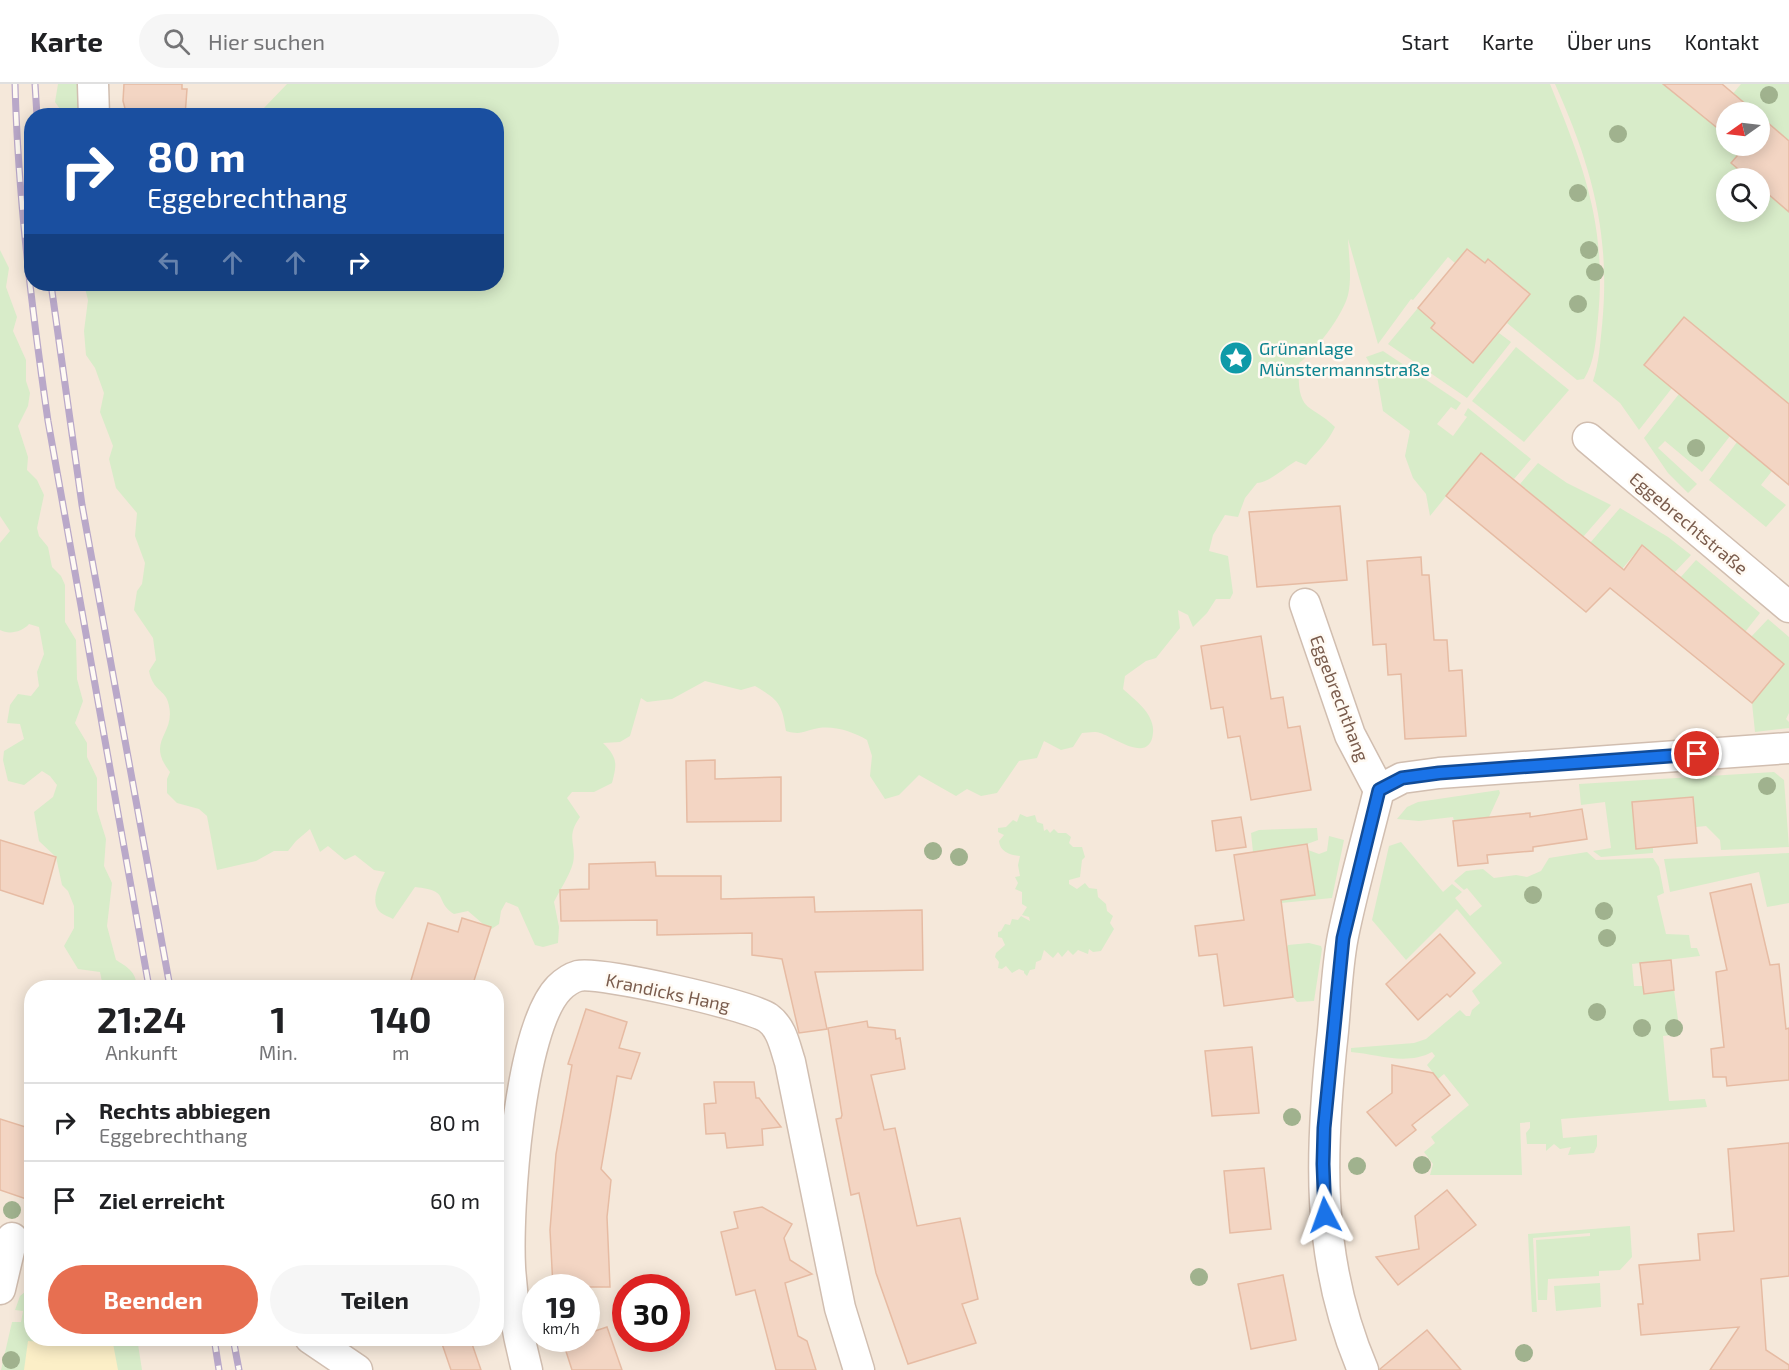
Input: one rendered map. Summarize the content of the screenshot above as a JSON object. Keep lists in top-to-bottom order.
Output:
{
  "streets": {
    "street": ["Eggebrechtstraße", "Eggebrechthang", "Krandicks Hang"]
  },
  "places": {
    "place": ["Grünanlage Münstermannstraße"]
  },
  "north": "left",
  "page": {
    "header": "Karte",
    "search": "Hier suchen",
    "nav": [
      "Start",
      "Karte",
      "Über uns",
      "Kontakt"
    ],
    "turn": ["80 m", "Eggebrechthang"],
    "eta": [
      "21:24",
      "Ankunft",
      "1",
      "Min.",
      "140",
      "m"
    ],
    "list": [
      {
        "name": "Rechts abbiegen",
        "note": "Eggebrechthang",
        "value": "80 m"
      },
      {
        "name": "Ziel erreicht",
        "value": "60 m"
      }
    ],
    "buttons": ["Beenden", "Teilen"],
    "speed": "19 km/h",
    "limit": "30"
  }
}
